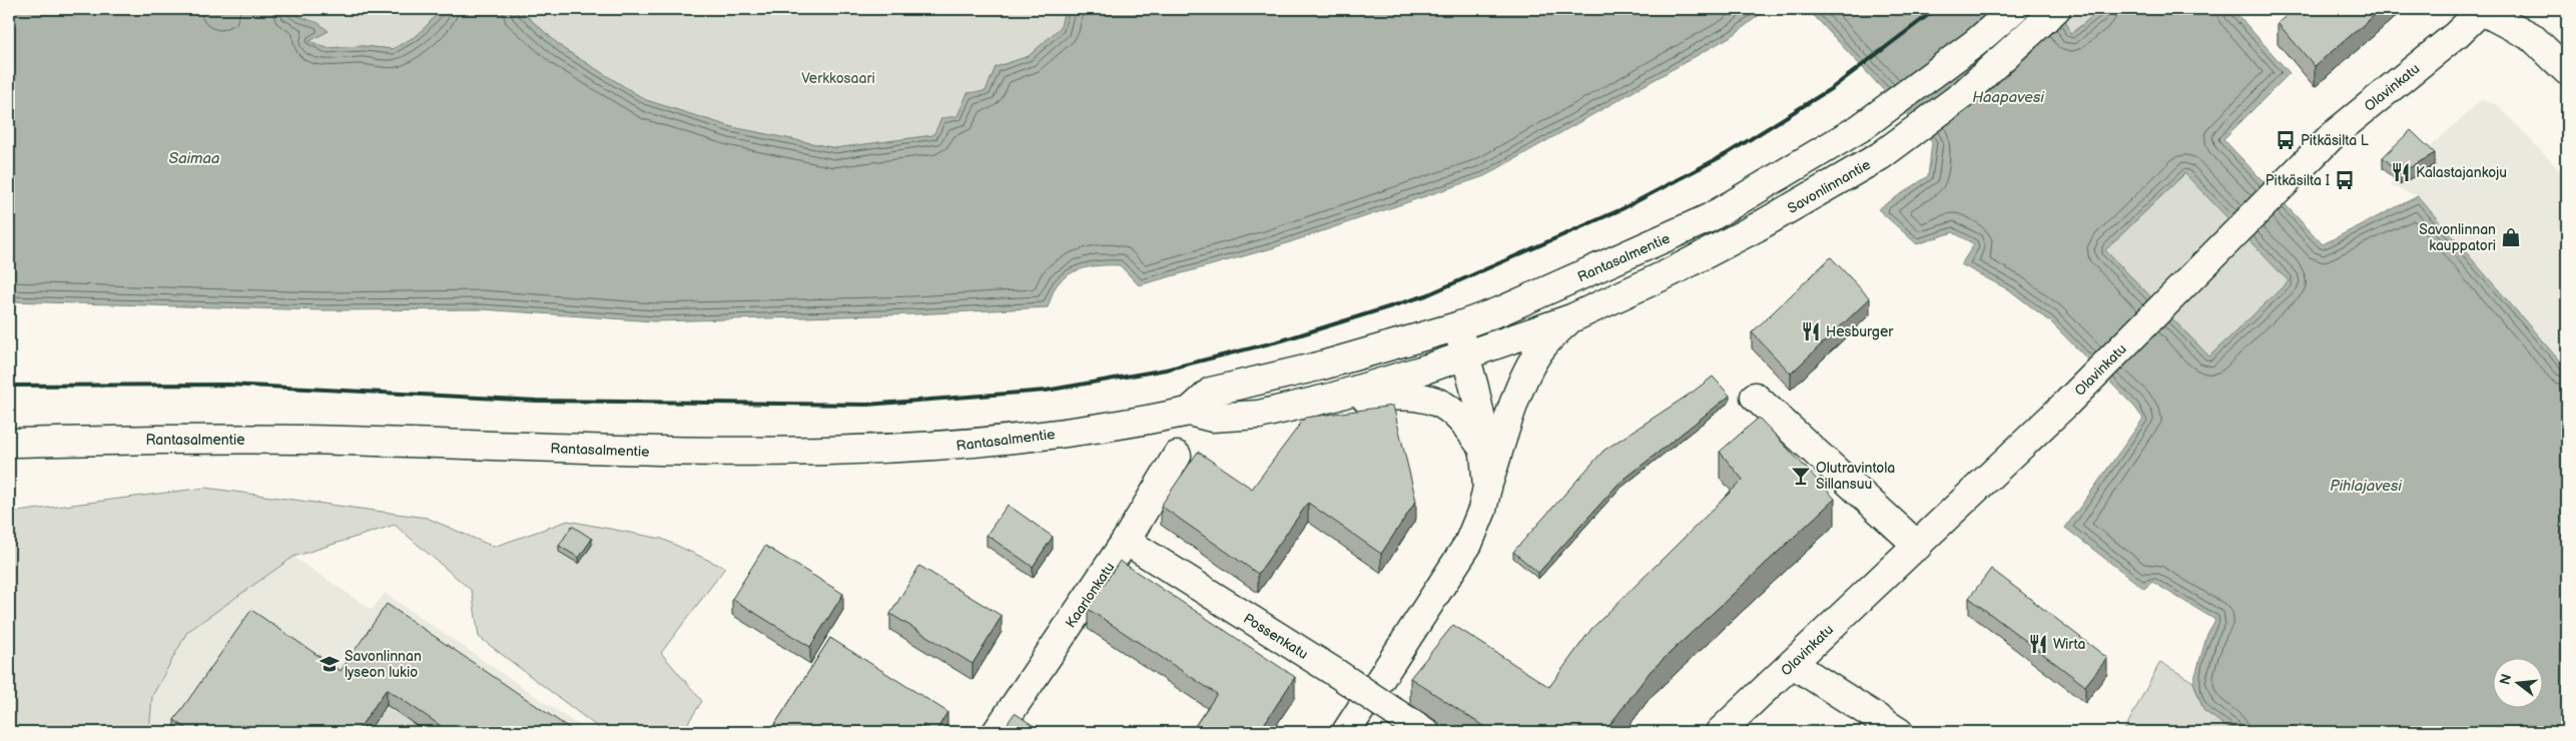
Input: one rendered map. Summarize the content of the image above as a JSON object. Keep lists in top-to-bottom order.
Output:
{
  "streets": {
    "main road": [
      "Olavinkatu",
      "Savonlinnantie",
      "Rantasalmentie",
      "Kaarlonkatu",
      "Possenkatu"
    ]
  },
  "crossings": [
    ["Savonlinnantie", "Rantasalmentie"],
    ["Kaarlonkatu", "Possenkatu"]
  ],
  "water": ["Haapavesi", "Saimaa", "Pihlajavesi"],
  "parks": ["Verkkosaari"],
  "places": {
    "bus stop": ["Pitkäsilta L", "Pitkäsilta I"],
    "restaurant": ["Kalastajankoju", "Hesburger", "Wirta"],
    "shop": ["Savonlinnan kauppatori"],
    "bar": ["Olutravintola Sillansuu"],
    "school or university": ["Savonlinnan lyseon lukio"]
  },
  "north": "left"
}
